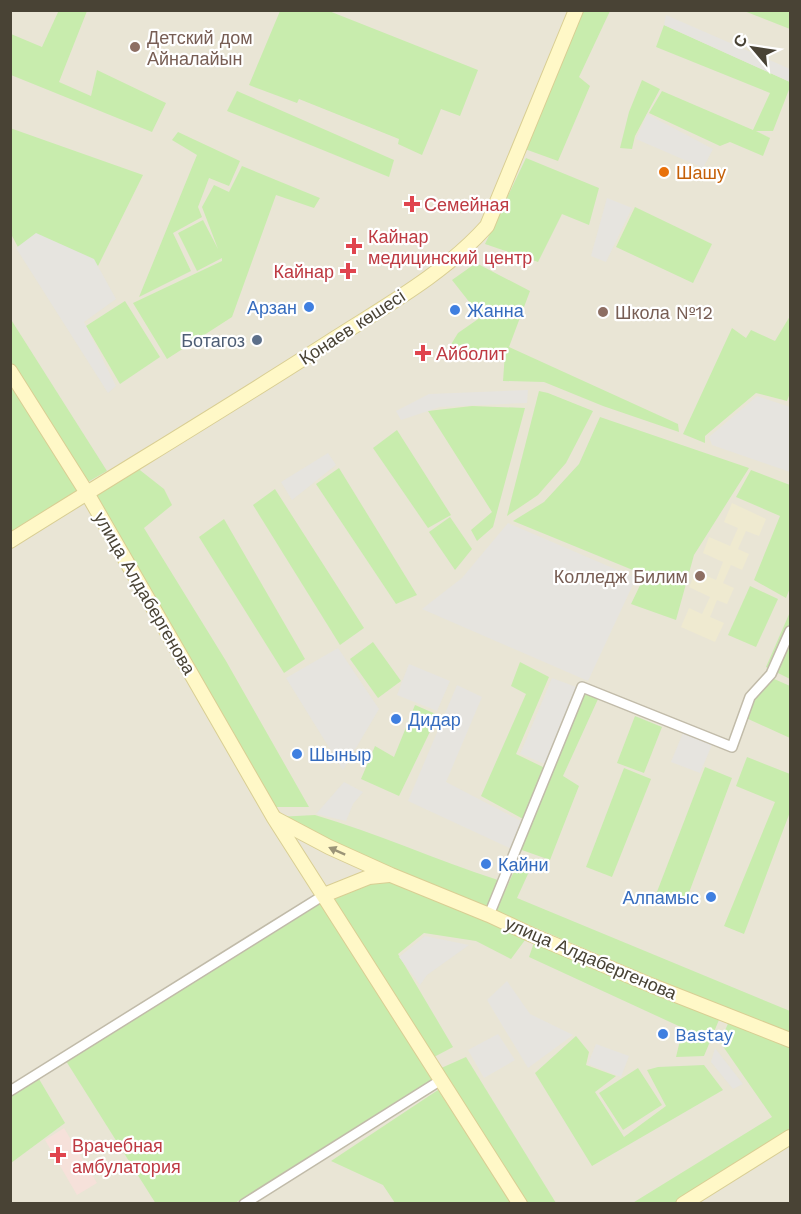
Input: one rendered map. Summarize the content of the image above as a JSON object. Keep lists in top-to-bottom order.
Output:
{
  "streets": {
    "street": ["Қонаев көшесі", "улица Алдабергенова"]
  },
  "crossings": [
    ["Қонаев көшесі", "улица Алдабергенова"]
  ],
  "places": {
    "other": [
      "Детский дом Айналайын",
      "Шашу",
      "Арзан",
      "Жанна",
      "Школа №12",
      "Ботагоз",
      "Колледж Билим",
      "Дидар",
      "Шыныр",
      "Кайни",
      "Алпамыс",
      "Bastay"
    ],
    "health": [
      "Семейная",
      "Кайнар медицинский центр",
      "Кайнар",
      "Айболит",
      "Врачебная амбулатория"
    ]
  },
  "north": "top left"
}
